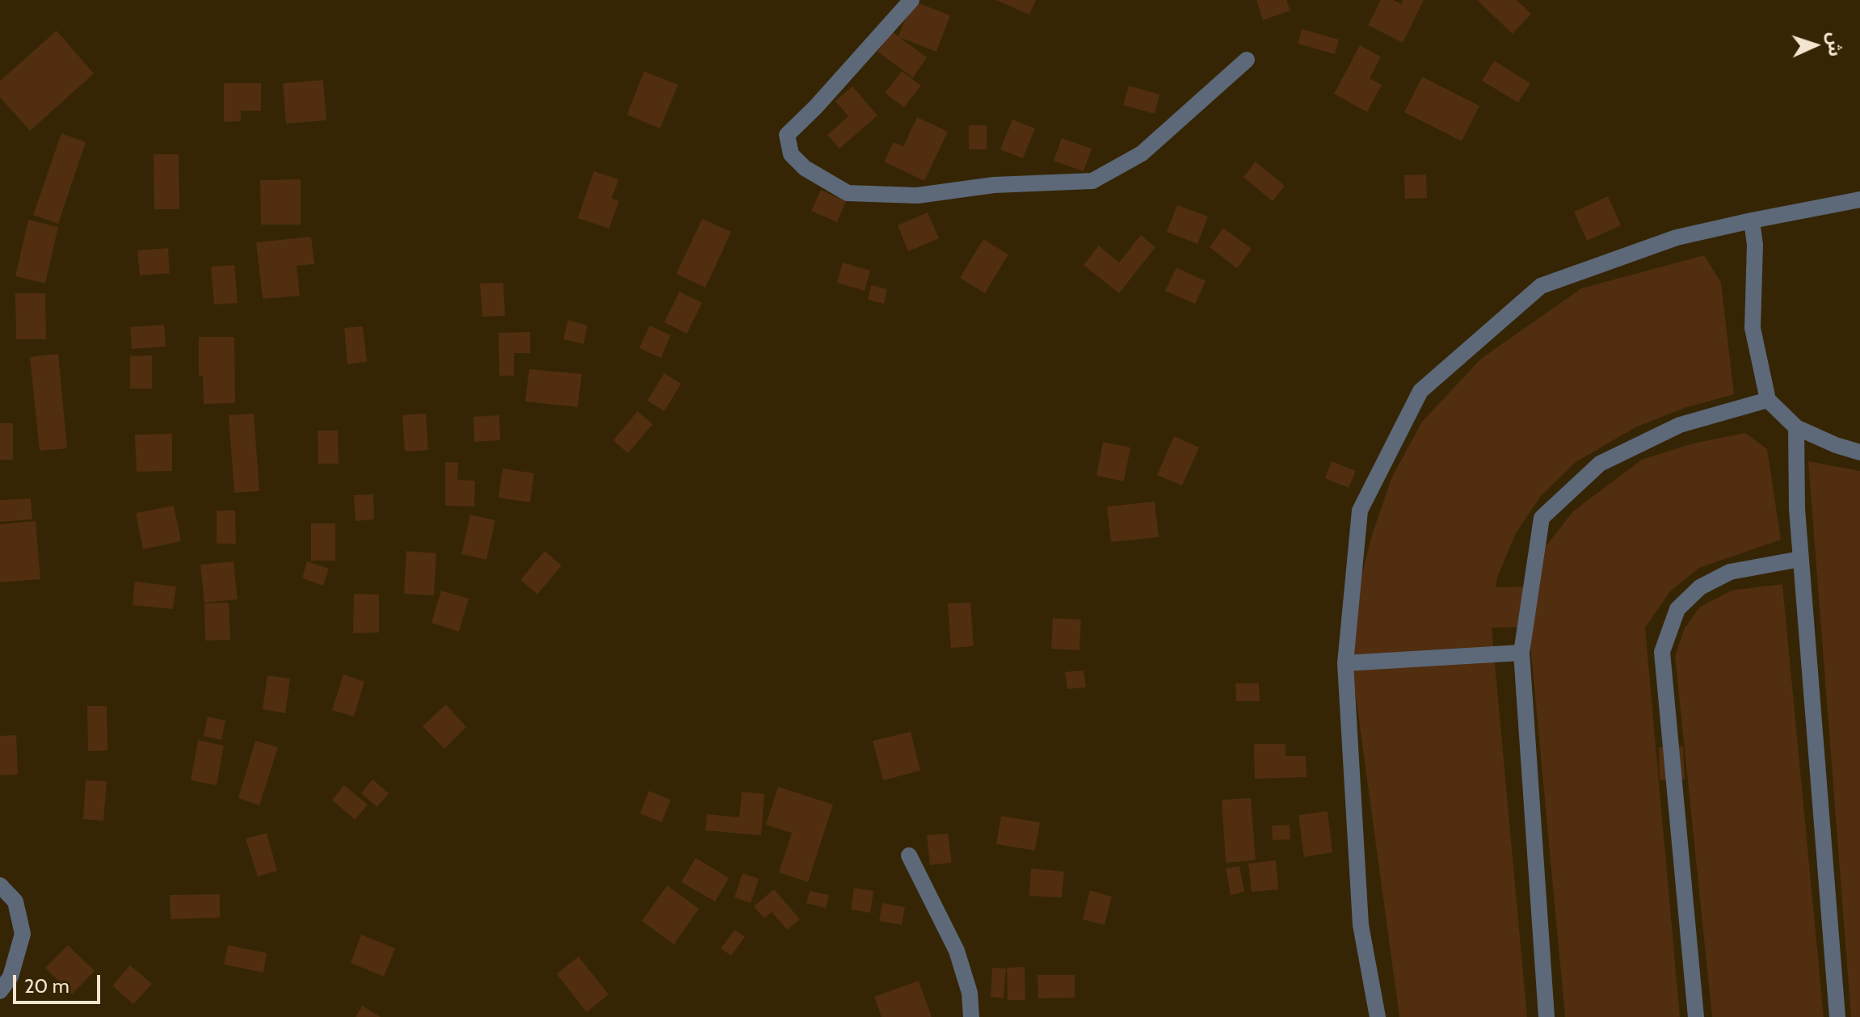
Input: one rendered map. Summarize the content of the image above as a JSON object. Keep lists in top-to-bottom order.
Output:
{
  "scale_bar": "20 m",
  "north": "right"
}
